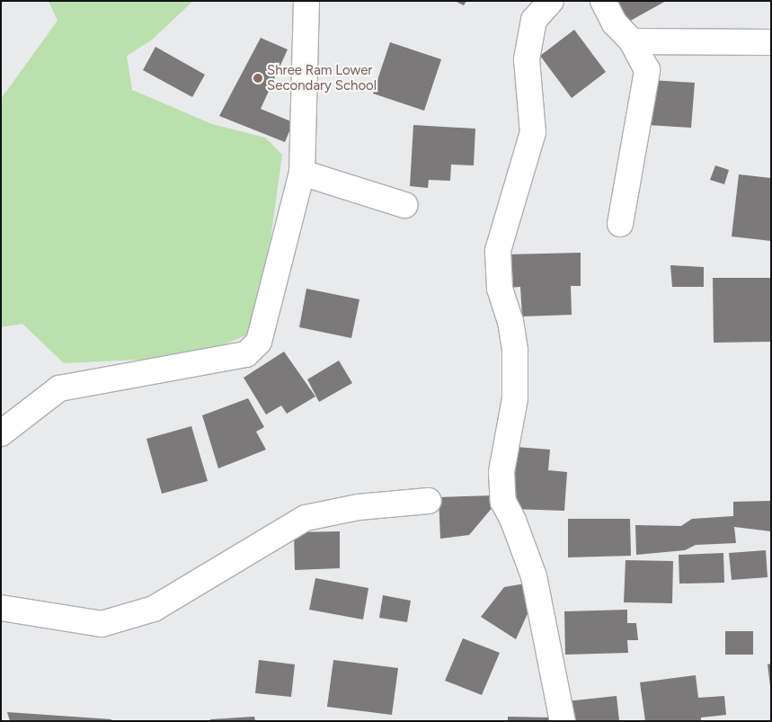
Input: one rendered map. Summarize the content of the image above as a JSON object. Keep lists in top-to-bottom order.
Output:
{
  "places": ["Shree Ram Lower Secondary School"]
}
